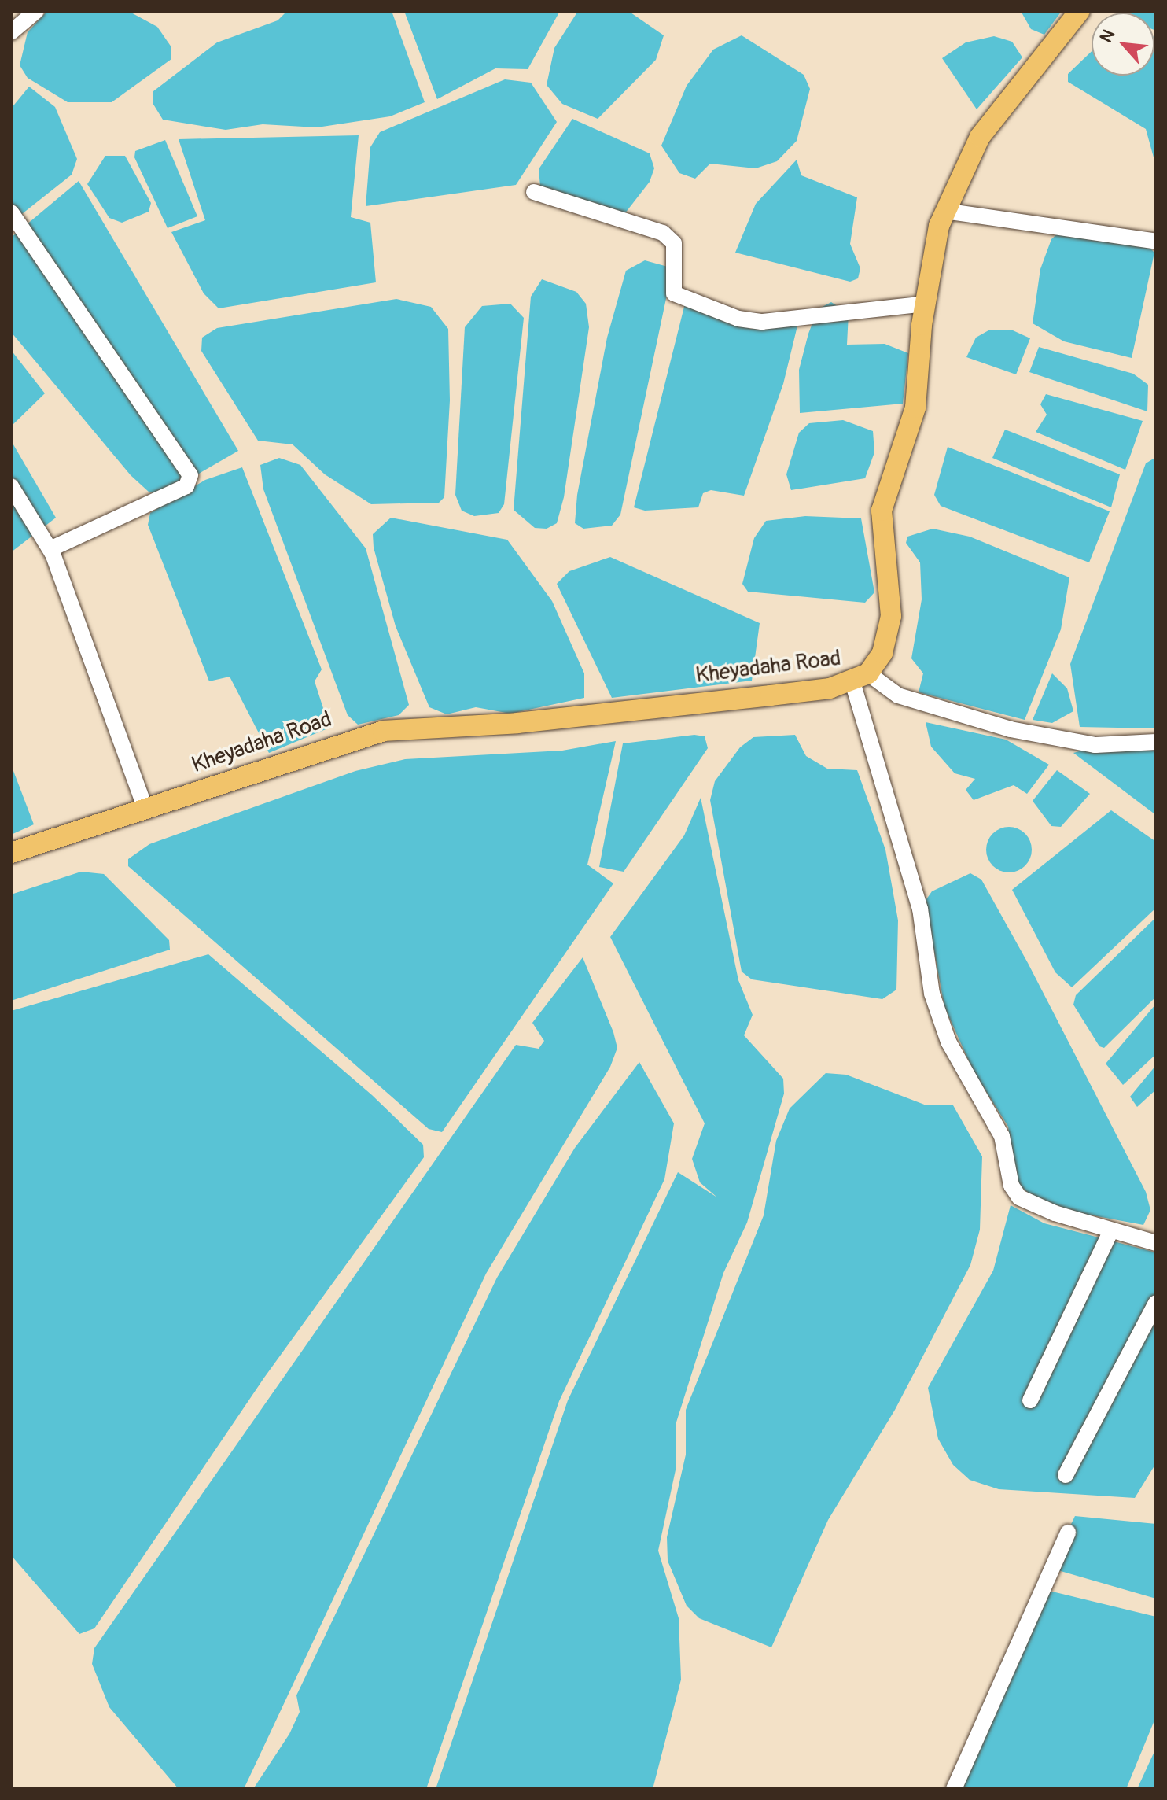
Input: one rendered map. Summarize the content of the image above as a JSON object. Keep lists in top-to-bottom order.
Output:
{
  "streets": {
    "main road": ["Kheyadaha Road"]
  },
  "north": "top left"
}
